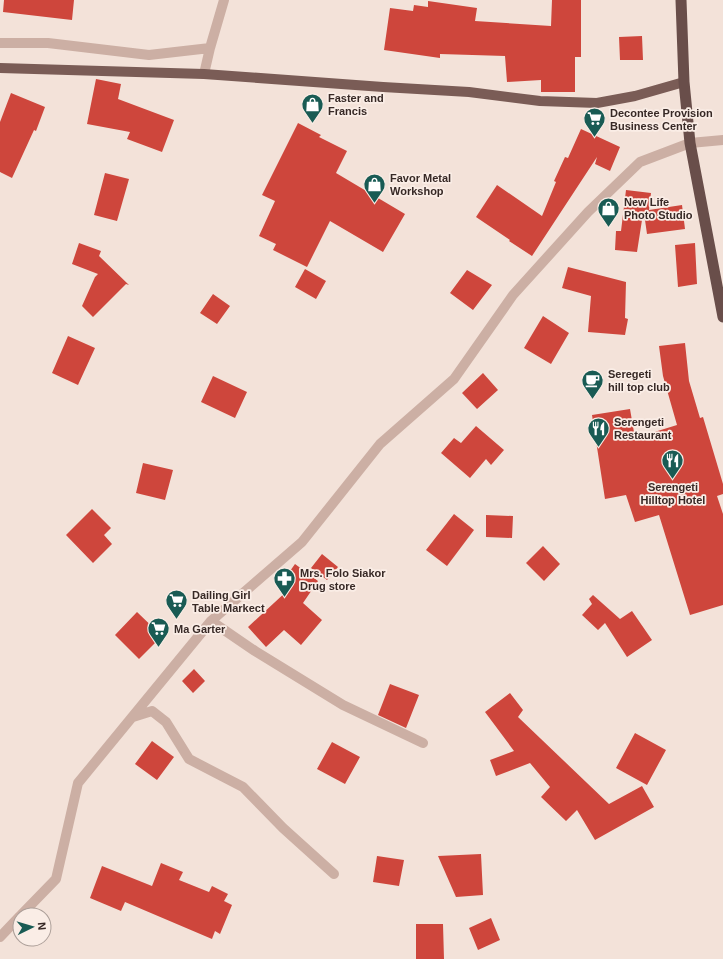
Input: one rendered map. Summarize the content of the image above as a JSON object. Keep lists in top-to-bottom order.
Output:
{
  "places": {
    "shop": ["Faster and Francis", "Favor Metal Workshop", "New Life Photo Studio"],
    "supermarket": ["Decontee Provision Business Center", "Dailing Girl Table Markect", "Ma Garter"],
    "cafe": ["Seregeti hill top club"],
    "restaurant": ["Serengeti Restaurant", "Serengeti Hilltop Hotel"],
    "pharmacy": ["Mrs. Folo Siakor Drug store"]
  },
  "north": "right"
}
